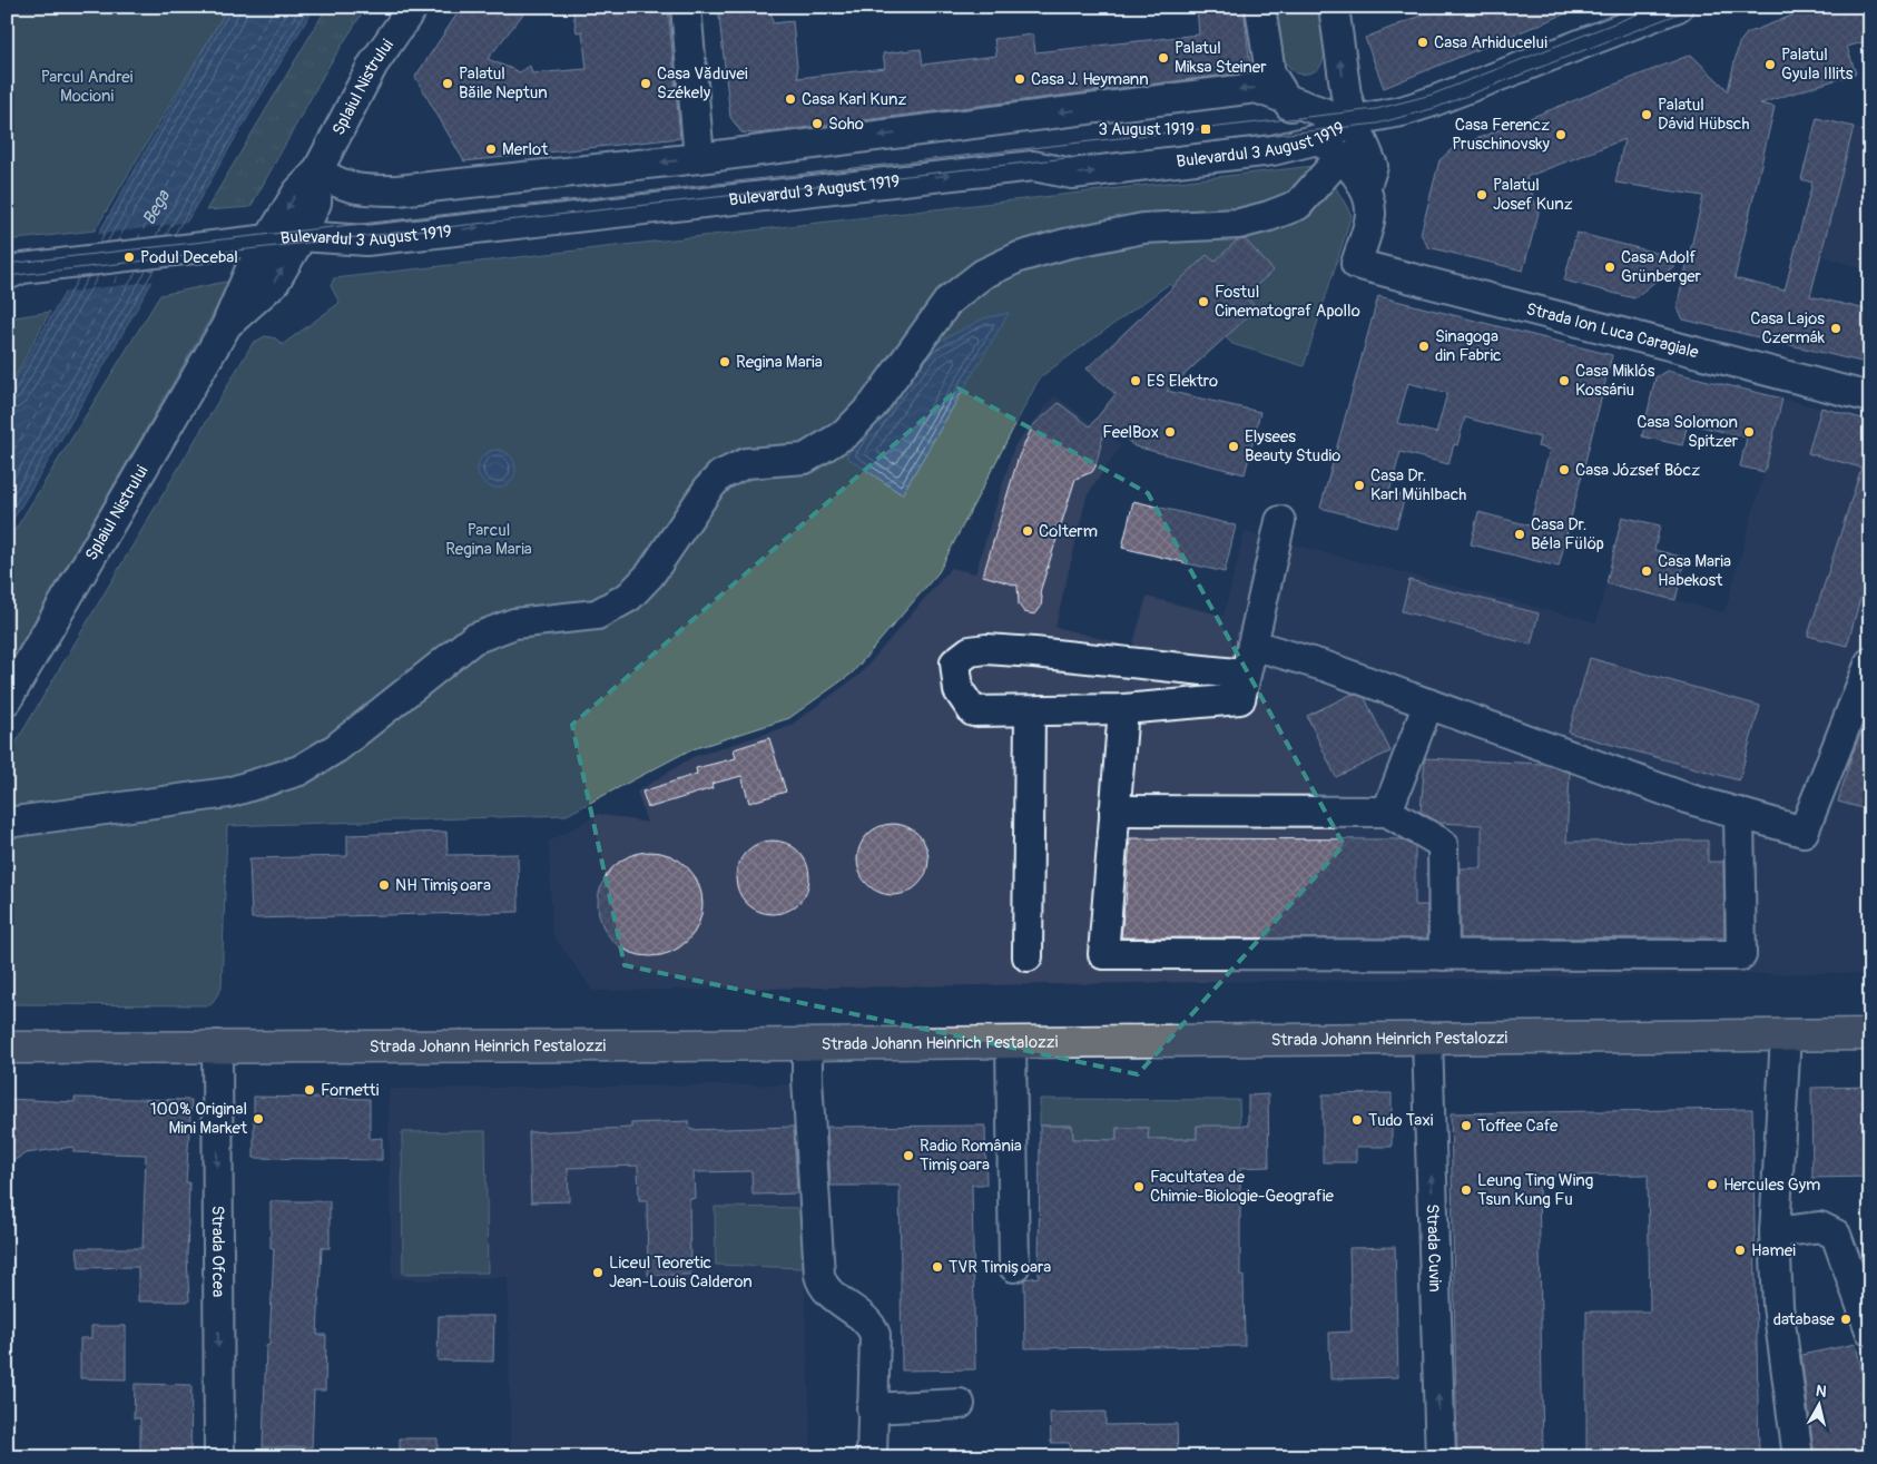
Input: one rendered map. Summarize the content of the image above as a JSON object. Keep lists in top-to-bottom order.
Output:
{
  "streets": {
    "main road": ["Strada Johann Heinrich Pestalozzi"],
    "street": [
      "Splaiul Nistrului",
      "Bulevardul 3 August 1919",
      "Strada Ion Luca Caragiale",
      "Strada Cuvin",
      "Strada Ofcea"
    ]
  },
  "crossings": [
    ["Splaiul Nistrului", "Bulevardul 3 August 1919"],
    ["Strada Johann Heinrich Pestalozzi", "Strada Cuvin"],
    ["Strada Johann Heinrich Pestalozzi", "Strada Ofcea"]
  ],
  "one_way": ["Strada Cuvin", "Strada Ofcea"],
  "water": ["Bega"],
  "parks": ["Parcul Andrei Mocioni", "Parcul Regina Maria"],
  "places": {
    "other": [
      "Casa Arhiducelui",
      "Palatul Miksa Steiner",
      "Palatul Gyula Illits",
      "Casa J. Heymann",
      "Palatul Băile Neptun",
      "Casa Văduvei Székely",
      "Casa Karl Kunz",
      "Palatul Dávid Hübsch",
      "Soho",
      "Casa Ferencz Pruschinovsky",
      "Merlot",
      "Palatul Josef Kunz",
      "Podul Decebal",
      "Casa Adolf Grünberger",
      "Fostul Cinematograf Apollo",
      "Casa Lajos Czermák",
      "Sinagoga din Fabric",
      "Regina Maria",
      "ES Elektro",
      "Casa Miklós Kossáriu",
      "FeelBox",
      "Casa Solomon Spitzer",
      "Elysees Beauty Studio",
      "Casa József Bócz",
      "Casa Dr. Karl Mühlbach",
      "Colterm",
      "Casa Dr. Béla Fülöp",
      "Casa Maria Habekost",
      "NH Timișoara",
      "Fornetti",
      "100% Original Mini Market",
      "Tudo Taxi",
      "Toffee Cafe",
      "Radio România Timișoara",
      "Hercules Gym",
      "Facultatea de Chimie-Biologie-Geografie",
      "Leung Ting Wing Tsun Kung Fu",
      "Hamei",
      "TVR Timișoara",
      "Liceul Teoretic Jean-Louis Calderon",
      "database"
    ],
    "transit": ["3 August 1919"]
  },
  "north": "top"
}
